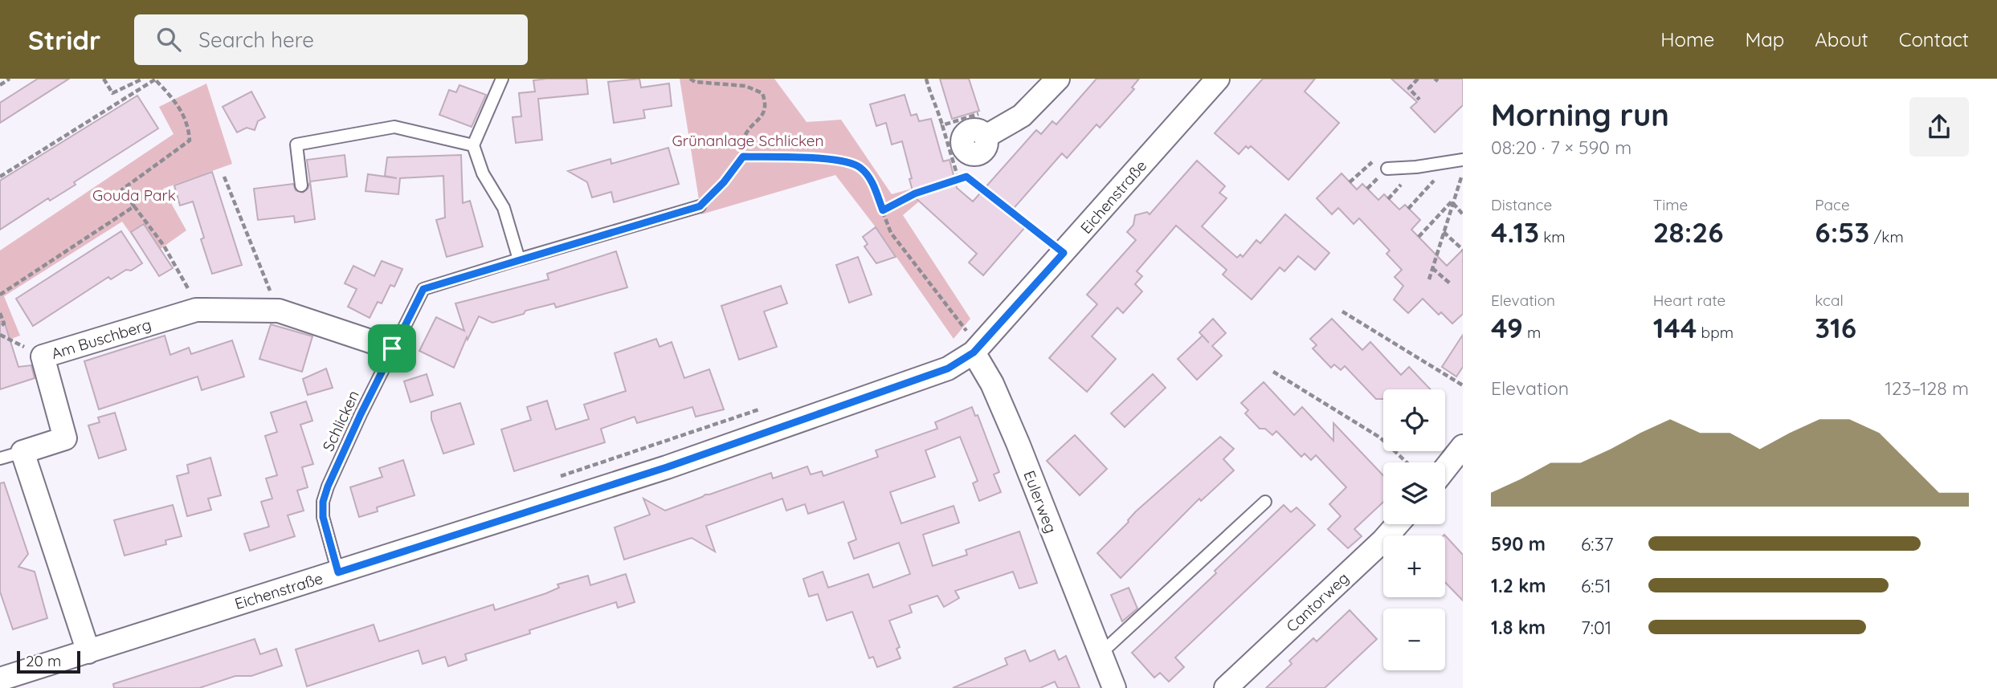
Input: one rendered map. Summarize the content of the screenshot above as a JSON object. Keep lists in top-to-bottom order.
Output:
{
  "streets": {
    "street": [
      "Eichenstraße",
      "Am Buschberg",
      "Eulerweg",
      "Cantorweg"
    ],
    "lane": ["Schlicken"]
  },
  "crossings": [
    ["Eichenstraße", "Schlicken"],
    ["Eichenstraße", "Eulerweg"],
    ["Am Buschberg", "Schlicken"]
  ],
  "parks": ["Grünanlage Schlicken", "Gouda Park"],
  "scale_bar": "20 m",
  "page": {
    "header": "Stridr",
    "search": "Search here",
    "nav": [
      "Home",
      "Map",
      "About",
      "Contact"
    ],
    "heading": ["Morning run", "08:20 · 7 × 590 m"],
    "stats": [
      ["Distance", "4.13 km"],
      ["Time", "28:26"],
      ["Pace", "6:53 /km"],
      ["Elevation", "49 m"],
      ["Heart rate", "144 bpm"],
      ["kcal", "316"]
    ],
    "chart": ["Elevation", "123–128 m"],
    "map_buttons": ["+", "−"],
    "list": [
      {
        "name": "590 m",
        "note": "6:37"
      },
      {
        "name": "1.2 km",
        "note": "6:51"
      },
      {
        "name": "1.8 km",
        "note": "7:01"
      }
    ],
    "scale": "20 m"
  }
}
